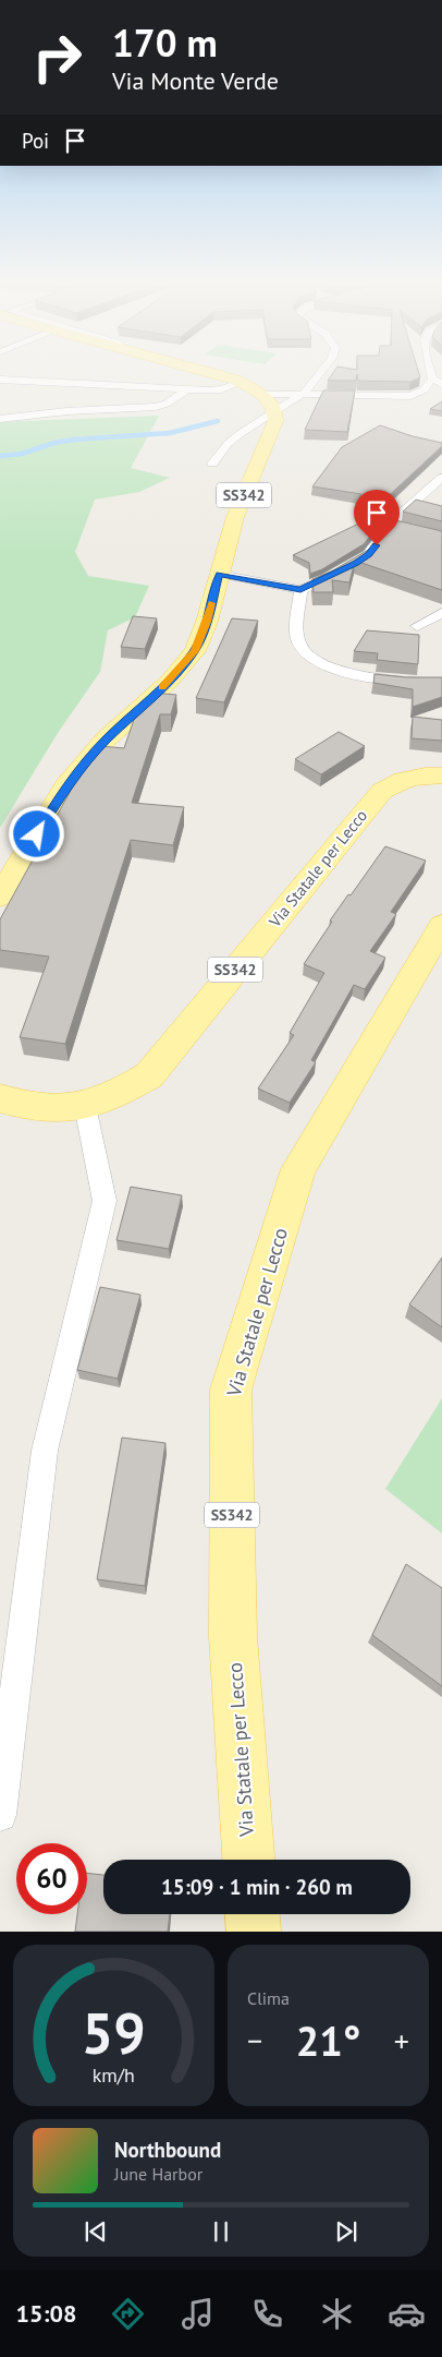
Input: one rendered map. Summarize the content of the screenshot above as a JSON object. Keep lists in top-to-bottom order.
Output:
{
  "streets": {
    "main road": ["SS342", "Via Statale per Lecco"]
  },
  "page": {
    "turn": ["170 m", "Via Monte Verde"],
    "then": "Poi",
    "limit": "60",
    "trip": "15:09 · 1 min · 260 m",
    "tile": "Clima",
    "heat": ["−", "21°", "+"],
    "song": ["Northbound", "June Harbor"],
    "tabs": "15:08",
    "gauge": ["59", "km/h"]
  }
}
